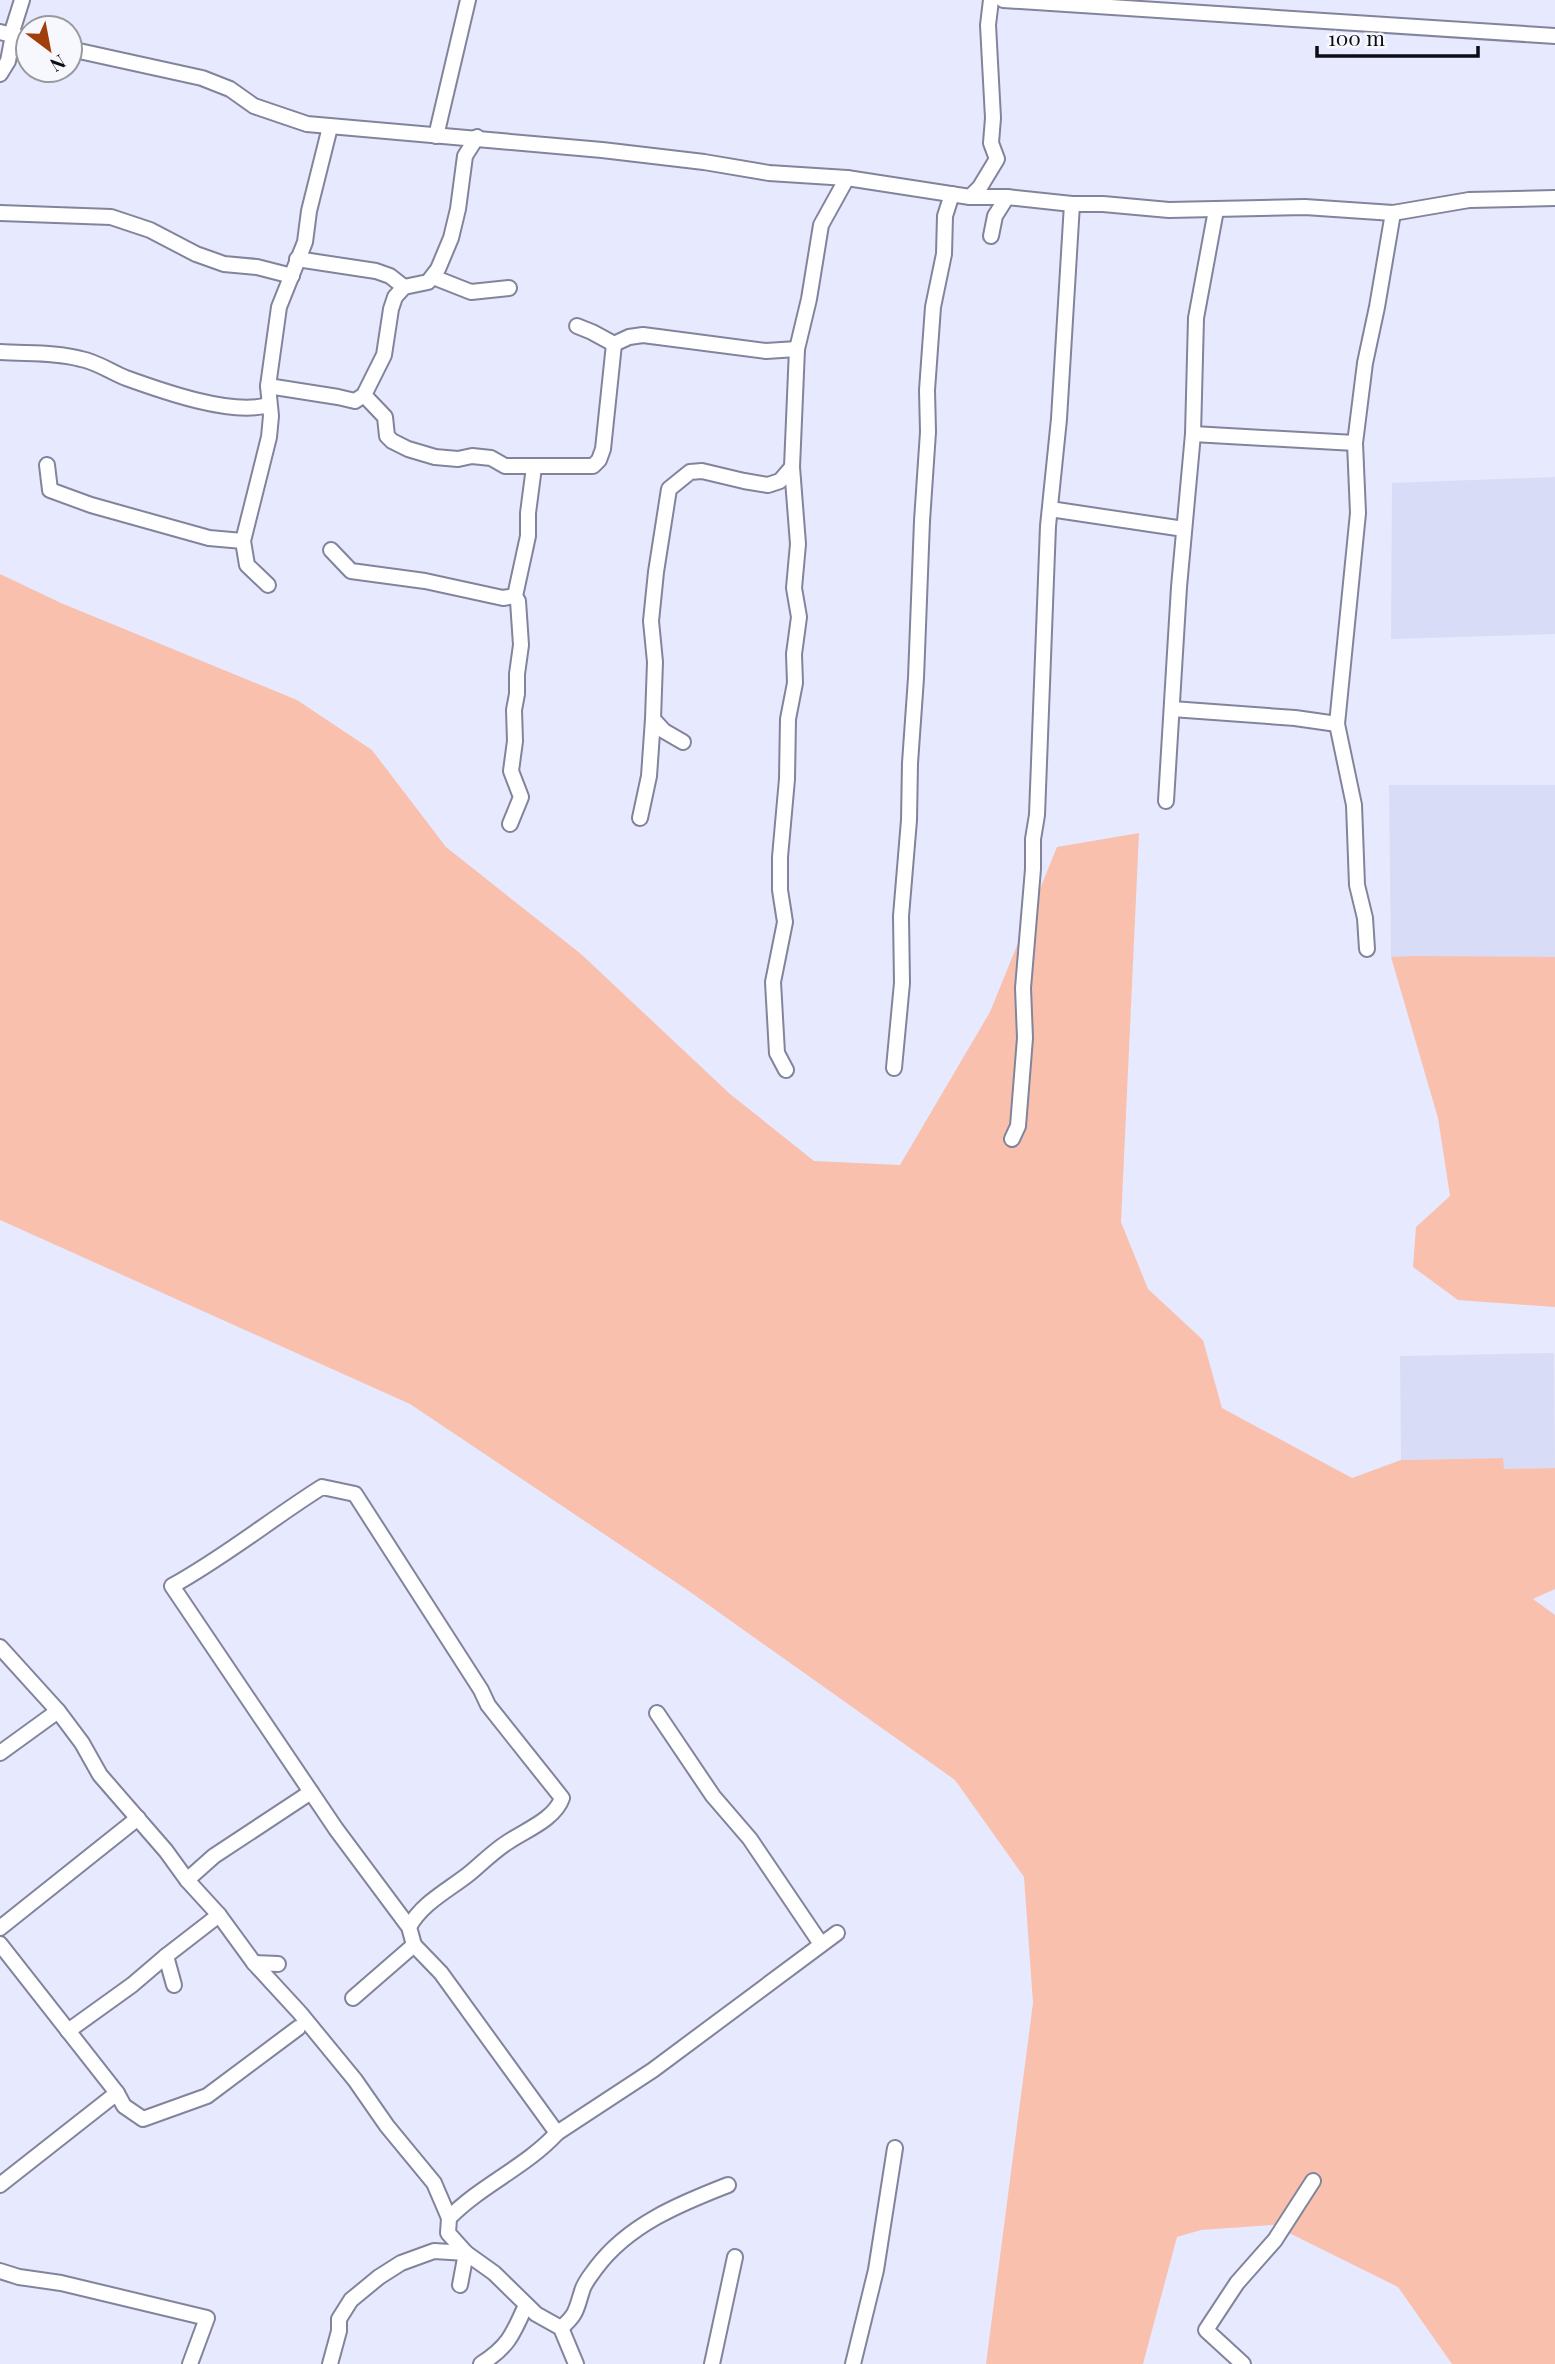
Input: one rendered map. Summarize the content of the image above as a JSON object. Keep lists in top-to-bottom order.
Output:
{
  "scale_bar": "100 m",
  "north": "bottom right"
}
